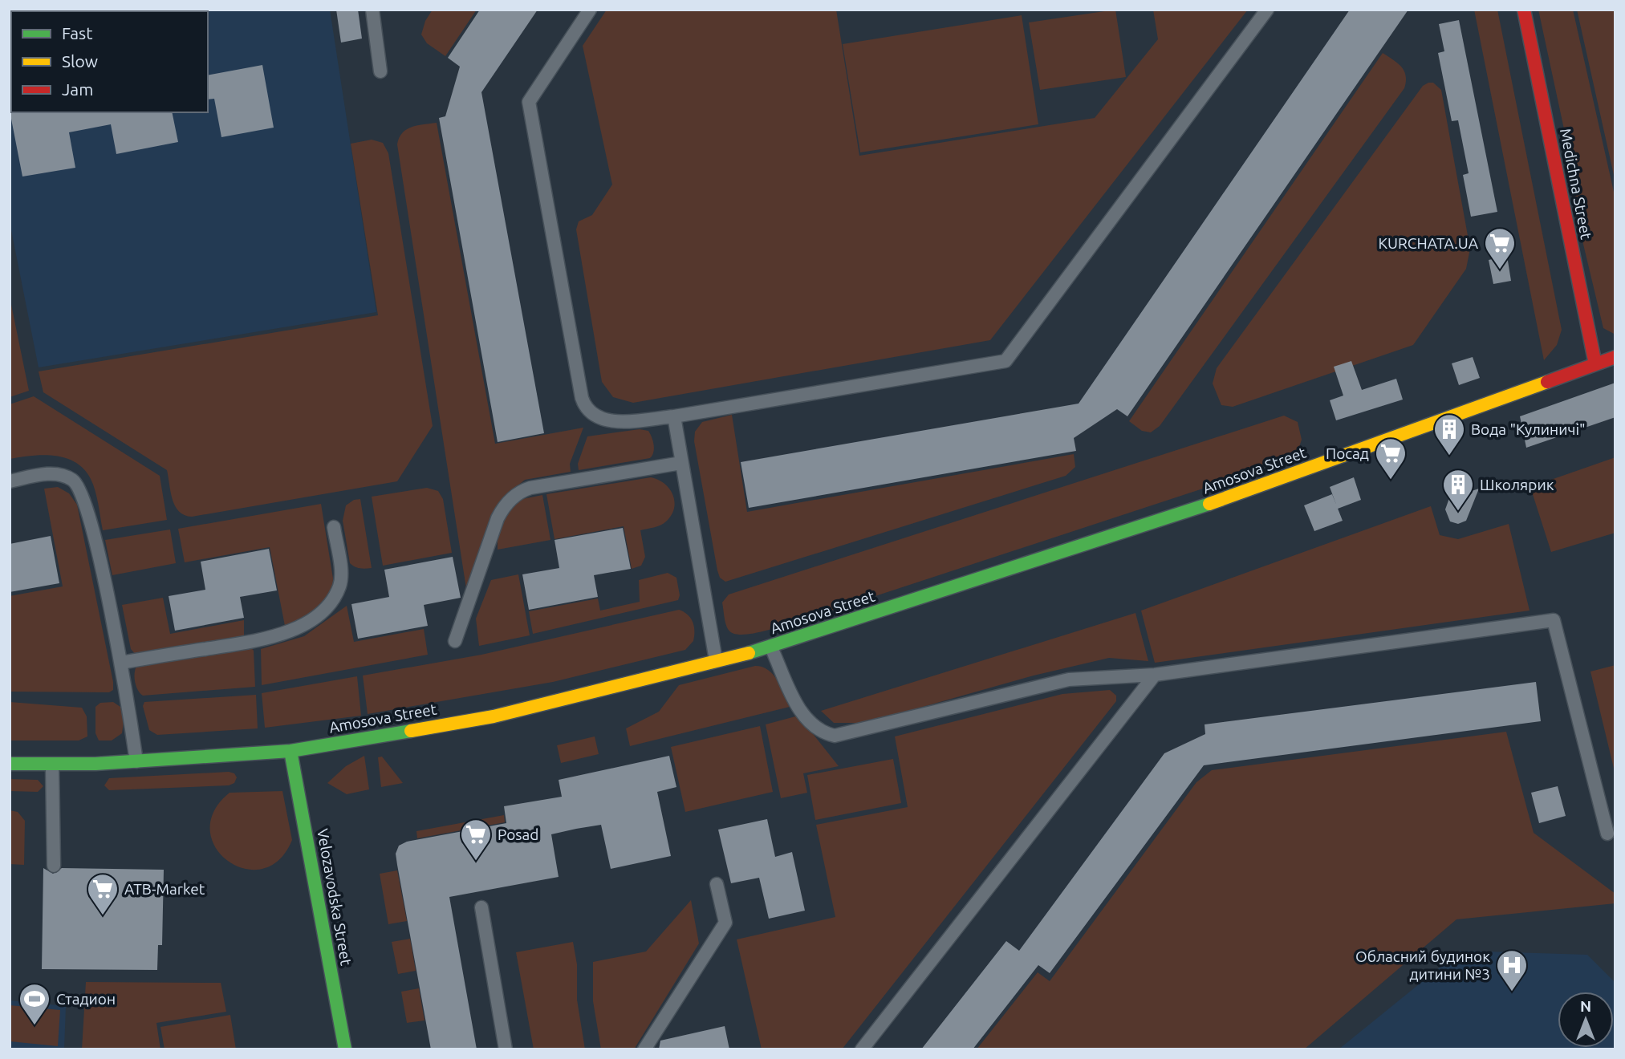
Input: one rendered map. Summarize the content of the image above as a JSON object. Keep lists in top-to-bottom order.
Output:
{
  "streets": {
    "street": ["Medichna Street", "Amosova Street", "Velozavodska Street"]
  },
  "crossings": [
    ["Medichna Street", "Amosova Street"],
    ["Amosova Street", "Velozavodska Street"]
  ],
  "places": {
    "supermarket": [
      "KURCHATA.UA",
      "Посад",
      "Posad",
      "ATB-Market"
    ],
    "building": ["Вода \"Кулиничі\"", "Школярик"],
    "hospital": ["Обласний будинок дитини №3"],
    "sports": ["Стадион"]
  },
  "legend": ["Fast", "Slow", "Jam"],
  "north": "top"
}
